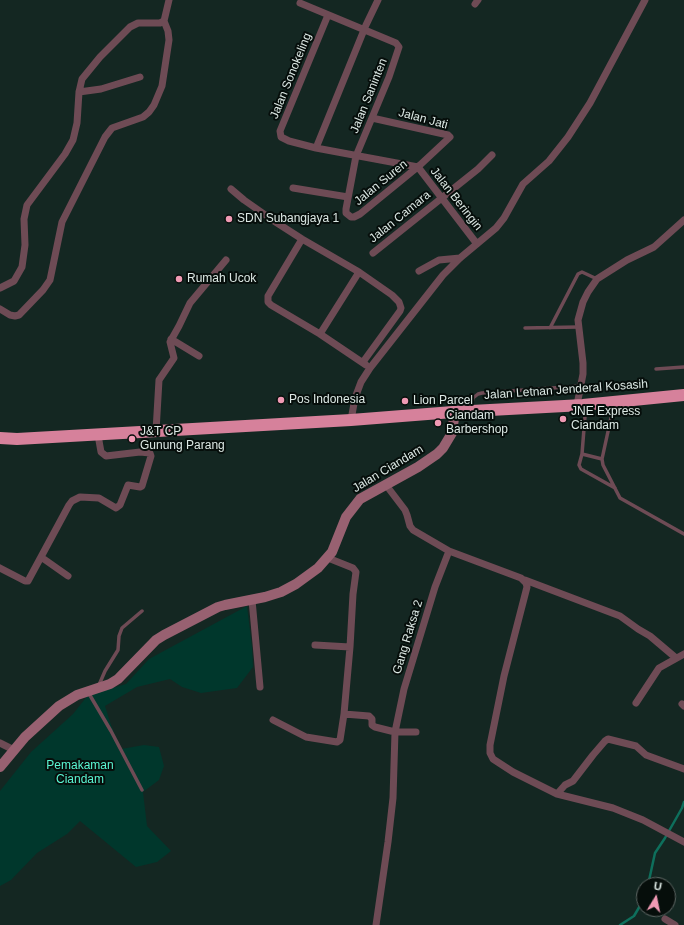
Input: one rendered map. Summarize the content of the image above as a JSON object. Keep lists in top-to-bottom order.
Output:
{
  "streets": {
    "highway": ["Jalan Letnan Jenderal Kosasih"],
    "street": [
      "Jalan Sonokeling",
      "Jalan Saninten",
      "Jalan Jati",
      "Jalan Suren",
      "Jalan Beringin",
      "Jalan Camara",
      "Jalan Ciandam",
      "Gang Raksa 2"
    ]
  },
  "crossings": [
    ["Jalan Saninten", "Jalan Jati"],
    ["Jalan Saninten", "Jalan Suren"],
    ["Jalan Jati", "Jalan Suren"],
    ["Jalan Jati", "Jalan Beringin"],
    ["Jalan Suren", "Jalan Beringin"],
    ["Jalan Beringin", "Jalan Camara"],
    ["Jalan Letnan Jenderal Kosasih", "Jalan Ciandam"]
  ],
  "parks": ["Pemakaman Ciandam"],
  "places": [
    "SDN Subangjaya 1",
    "Rumah Ucok",
    "Pos Indonesia",
    "Lion Parcel",
    "JNE Express Ciandam",
    "Ciandam Barbershop",
    "J&T CP Gunung Parang"
  ],
  "north": "top"
}
